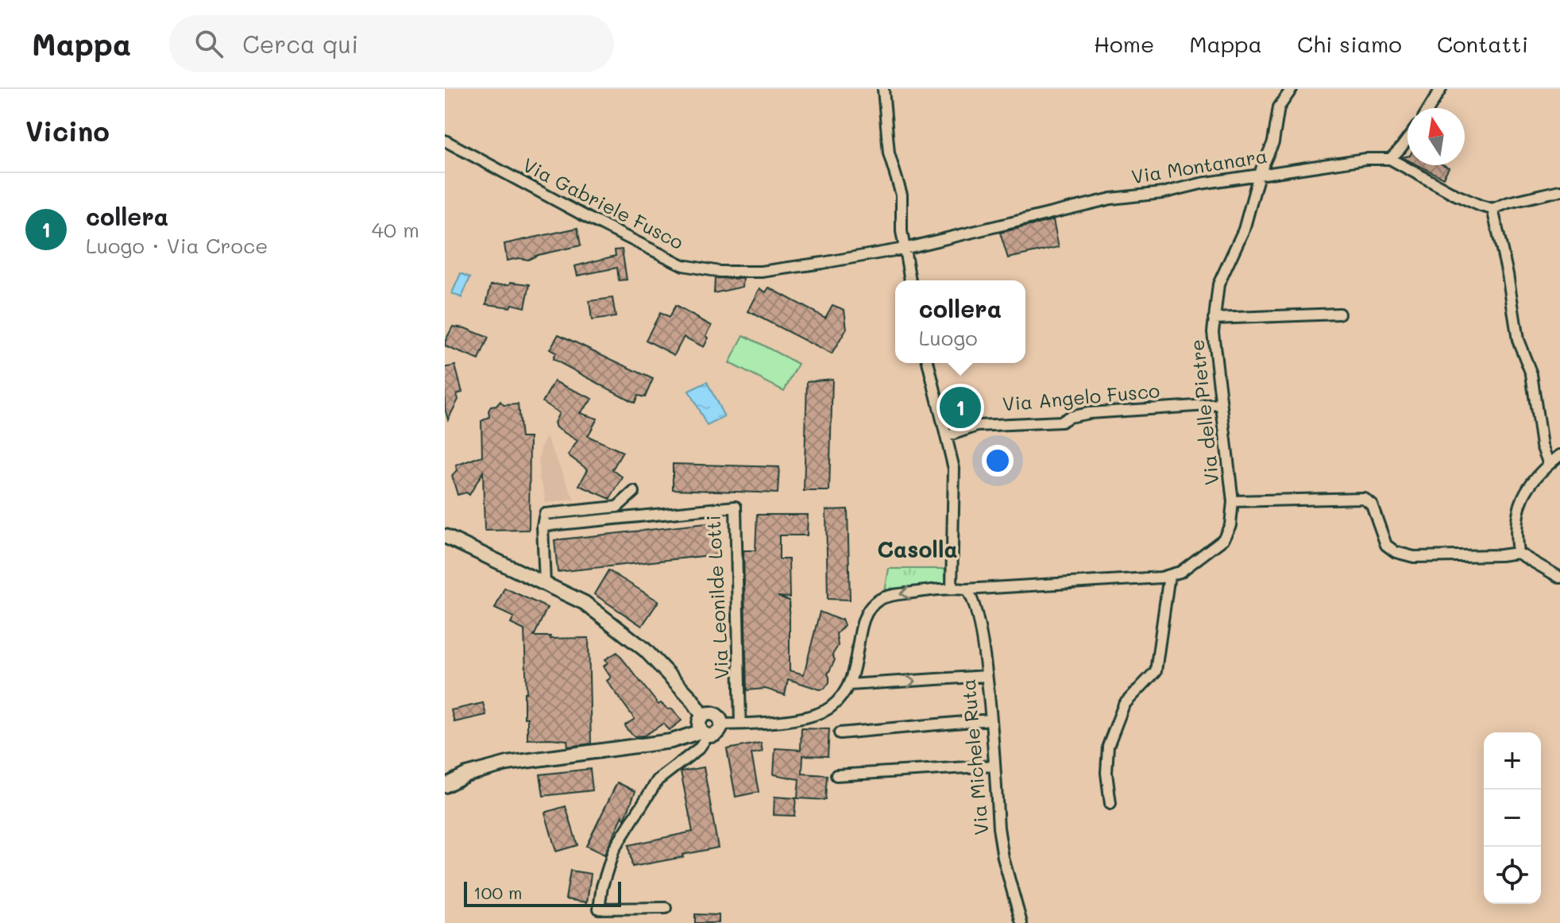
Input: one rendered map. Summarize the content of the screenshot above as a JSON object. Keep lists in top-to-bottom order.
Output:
{
  "streets": {
    "street": [
      "Via Montanara",
      "Via Gabriele Fusco",
      "Via Angelo Fusco",
      "Via delle Pietre",
      "Via Leonilde Lotti",
      "Via Michele Ruta"
    ]
  },
  "crossings": [
    ["Via Montanara", "Via Gabriele Fusco"],
    ["Via Montanara", "Via delle Pietre"],
    ["Via Angelo Fusco", "Via delle Pietre"]
  ],
  "districts": ["Casolla"],
  "scale_bar": "100 m",
  "north": "top",
  "page": {
    "header": "Mappa",
    "search": "Cerca qui",
    "nav": [
      "Home",
      "Mappa",
      "Chi siamo",
      "Contatti"
    ],
    "heading": "Vicino",
    "list": [
      {
        "mark": "1",
        "name": "collera",
        "note": "Luogo · Via Croce",
        "value": "40 m"
      }
    ],
    "popup": ["collera", "Luogo"],
    "pins": "1",
    "map_buttons": ["+", "−"],
    "scale": "100 m"
  }
}
